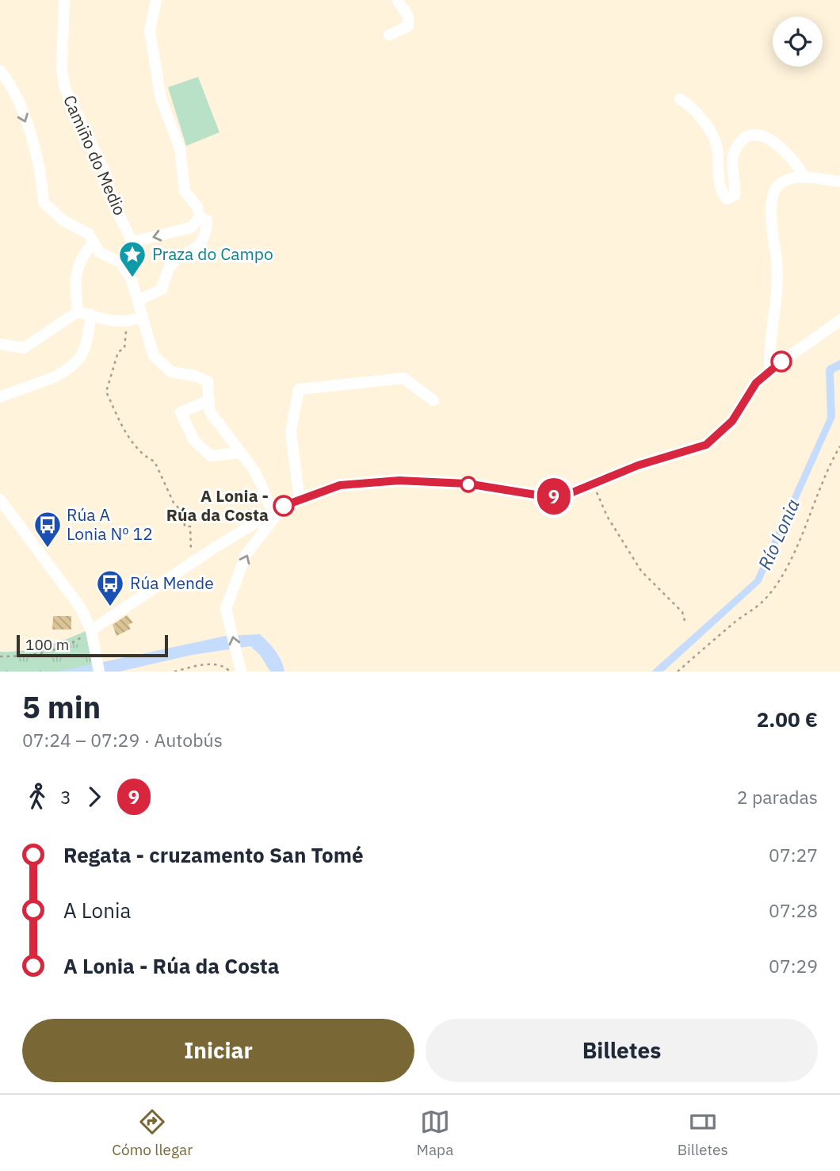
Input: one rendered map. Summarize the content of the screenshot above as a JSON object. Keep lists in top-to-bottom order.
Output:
{
  "streets": {
    "street": ["Camiño do Medio"]
  },
  "water": ["Río Lonia"],
  "places": {
    "place": ["Praza do Campo"],
    "other": ["A Lonia - Rúa da Costa"],
    "bus stop": ["Rúa A Lonia Nº 12", "Rúa Mende"]
  },
  "lines": ["bus line 9"],
  "scale_bar": "100 m",
  "page": {
    "on_map": "9",
    "scale": "100 m",
    "heading": ["5 min", "07:24 – 07:29 · Autobús", "2.00 €"],
    "legs": ["3", "9", "2 paradas"],
    "list": [
      {
        "name": "Regata - cruzamento San Tomé",
        "value": "07:27"
      },
      {
        "name": "A Lonia",
        "value": "07:28"
      },
      {
        "name": "A Lonia - Rúa da Costa",
        "value": "07:29"
      }
    ],
    "buttons": ["Iniciar", "Billetes"],
    "tabs": ["Cómo llegar", "Mapa", "Billetes"]
  }
}
